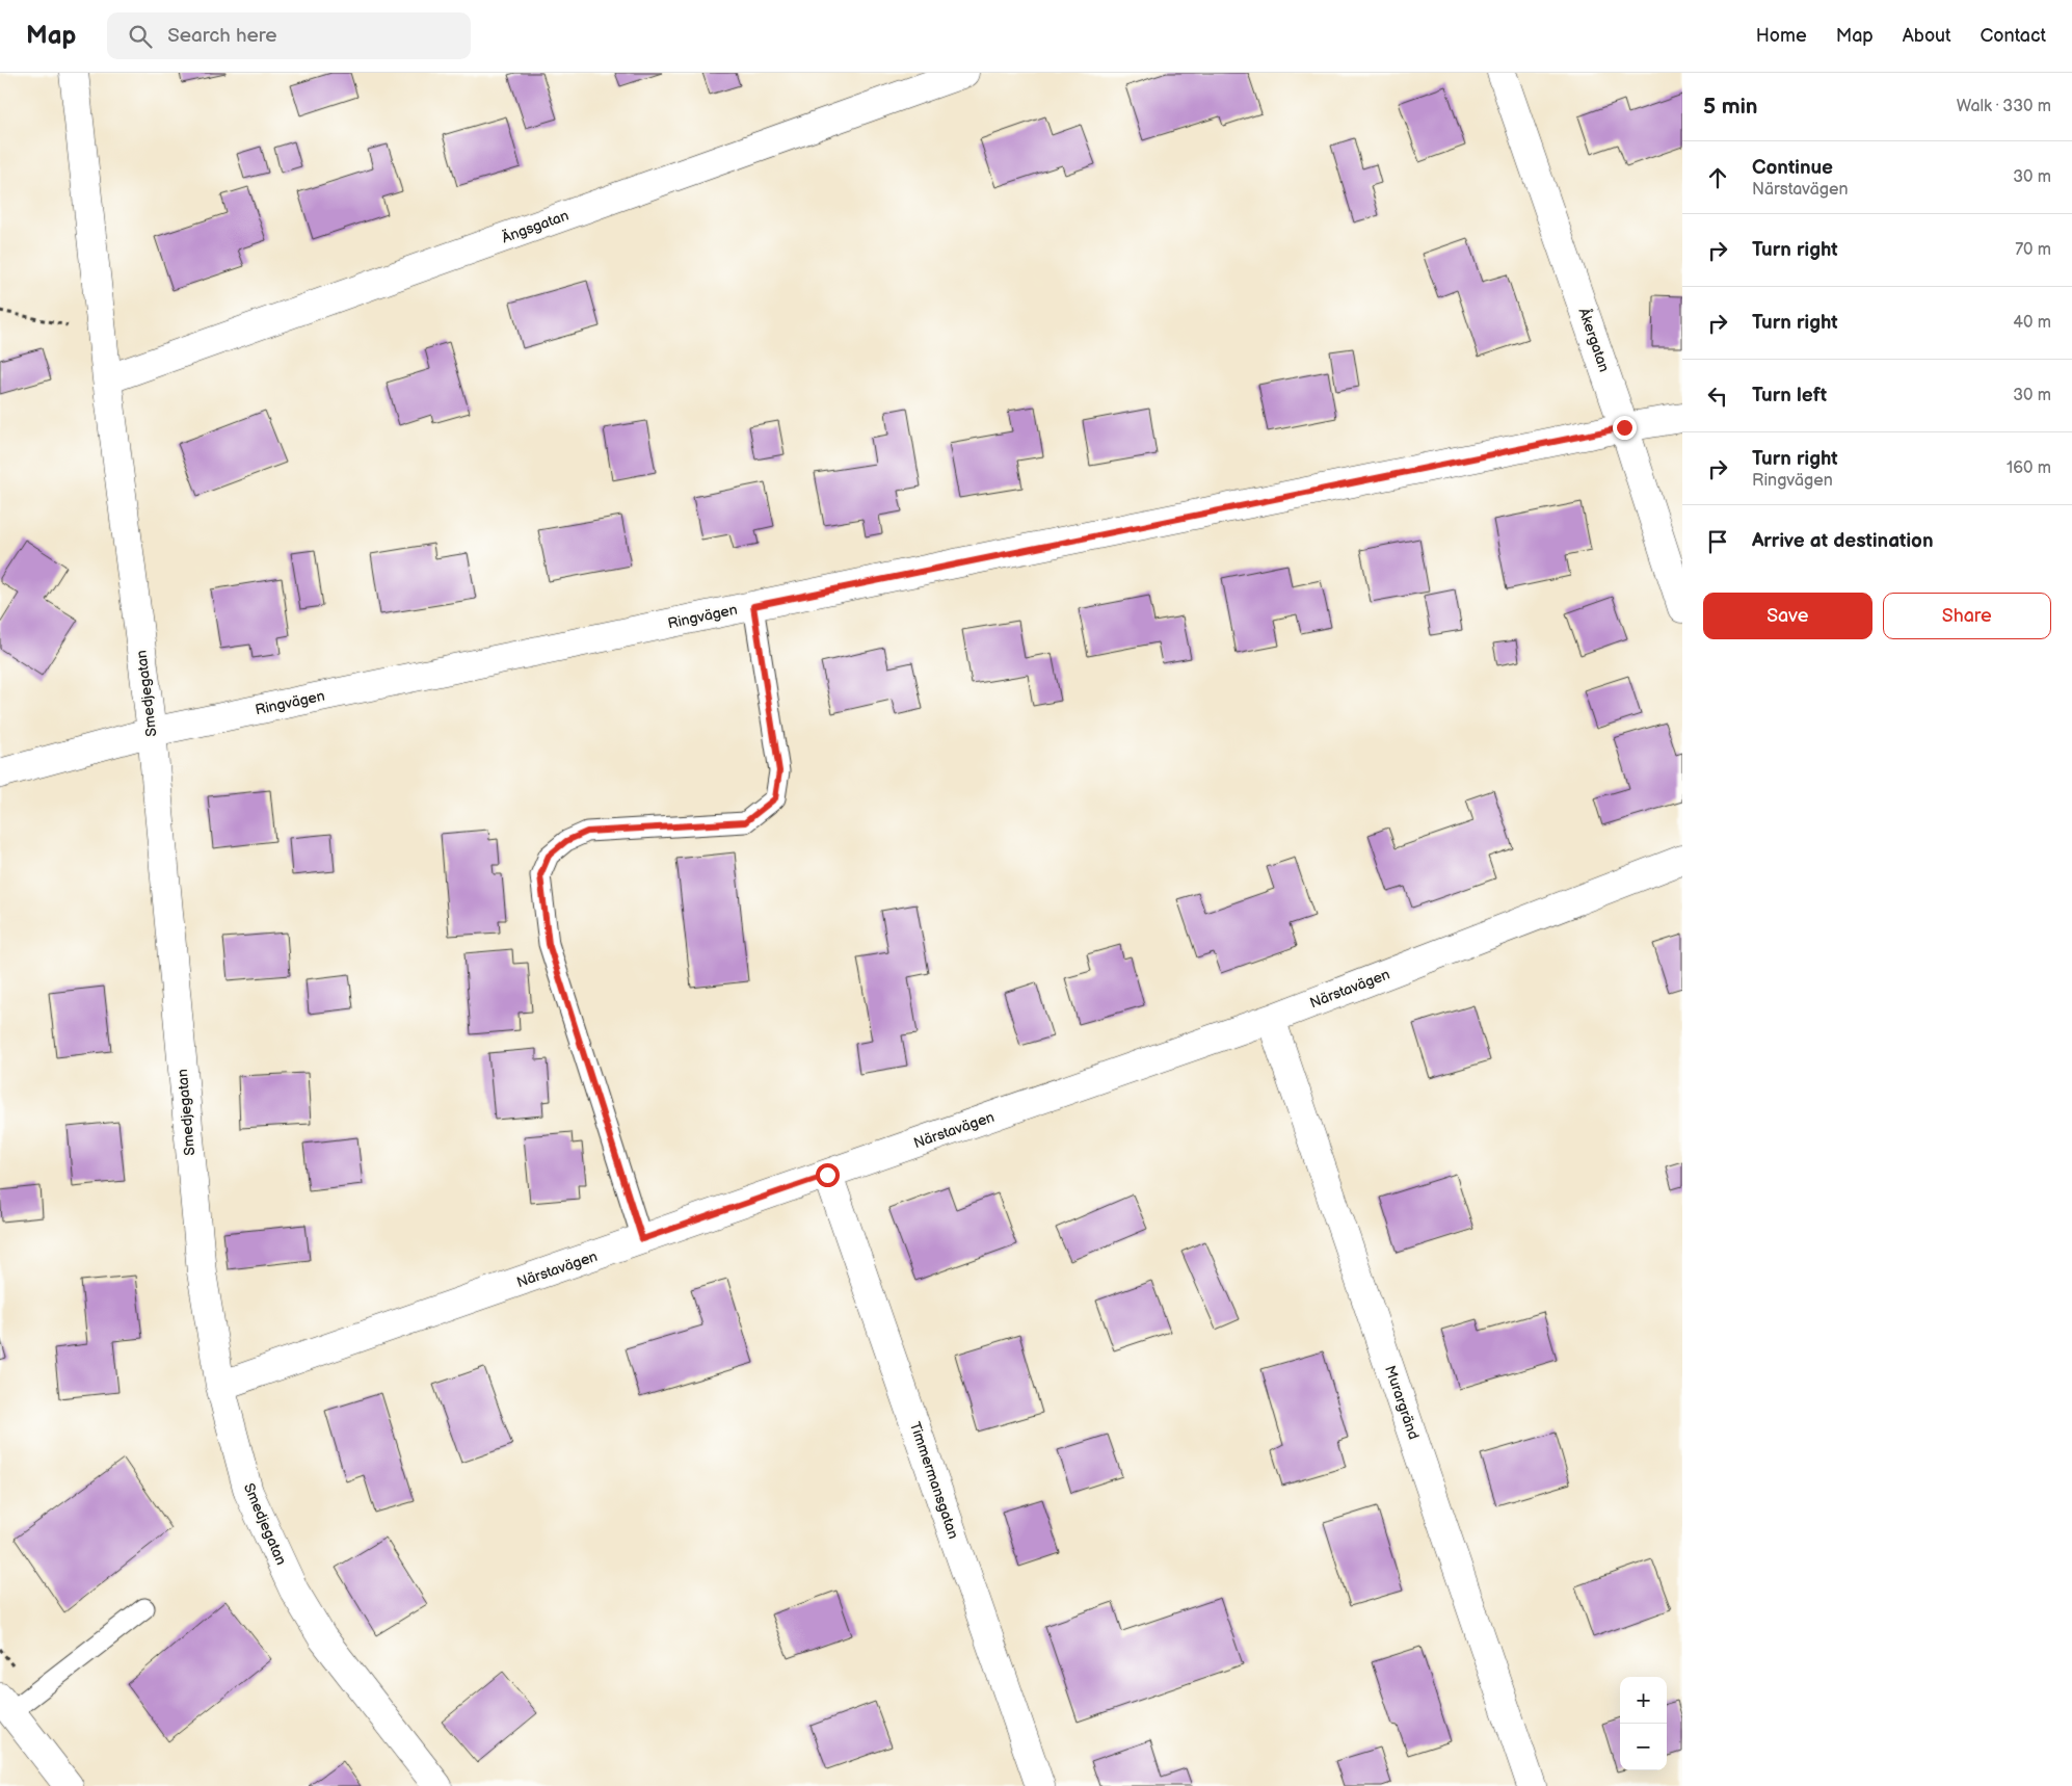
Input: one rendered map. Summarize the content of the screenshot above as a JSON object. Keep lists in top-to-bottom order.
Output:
{
  "streets": {
    "street": [
      "Ängsgatan",
      "Åkergatan",
      "Ringvägen",
      "Smedjegatan",
      "Närstavägen",
      "Murargränd",
      "Timmermansgatan"
    ]
  },
  "crossings": [
    ["Ängsgatan", "Smedjegatan"],
    ["Åkergatan", "Ringvägen"],
    ["Ringvägen", "Smedjegatan"],
    ["Smedjegatan", "Närstavägen"],
    ["Närstavägen", "Murargränd"],
    ["Närstavägen", "Timmermansgatan"]
  ],
  "page": {
    "header": "Map",
    "search": "Search here",
    "nav": [
      "Home",
      "Map",
      "About",
      "Contact"
    ],
    "heading": ["5 min", "Walk · 330 m"],
    "list": [
      ["Continue", "Närstavägen", "30 m"],
      ["Turn right", "70 m"],
      ["Turn right", "40 m"],
      ["Turn left", "30 m"],
      ["Turn right", "Ringvägen", "160 m"],
      "Arrive at destination"
    ],
    "buttons": ["Save", "Share"],
    "map_buttons": ["+", "−"]
  }
}
